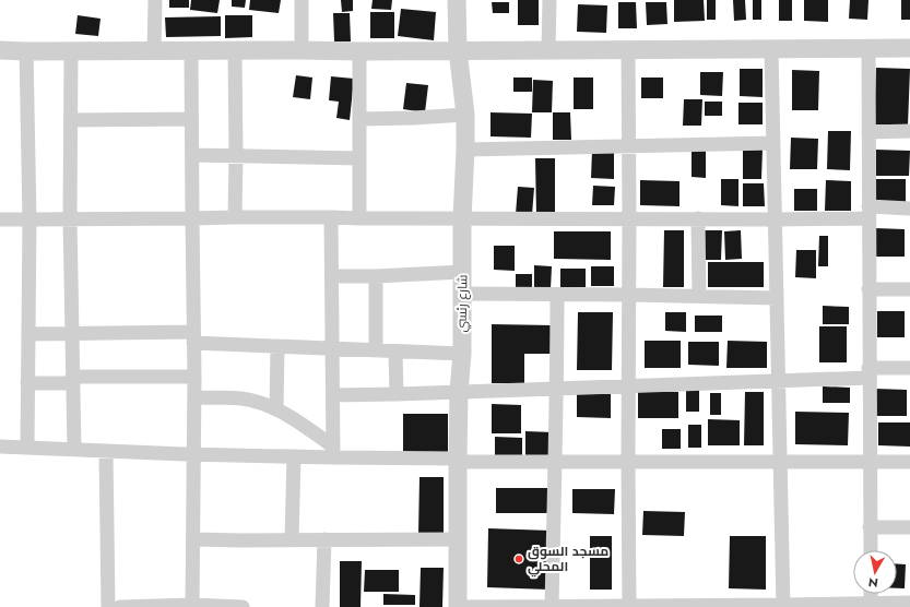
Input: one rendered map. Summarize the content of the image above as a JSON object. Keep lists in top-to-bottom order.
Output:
{
  "streets": {
    "street": ["شارع رئسي"]
  },
  "places": ["مسجد السوق المحلي"],
  "north": "bottom"
}
